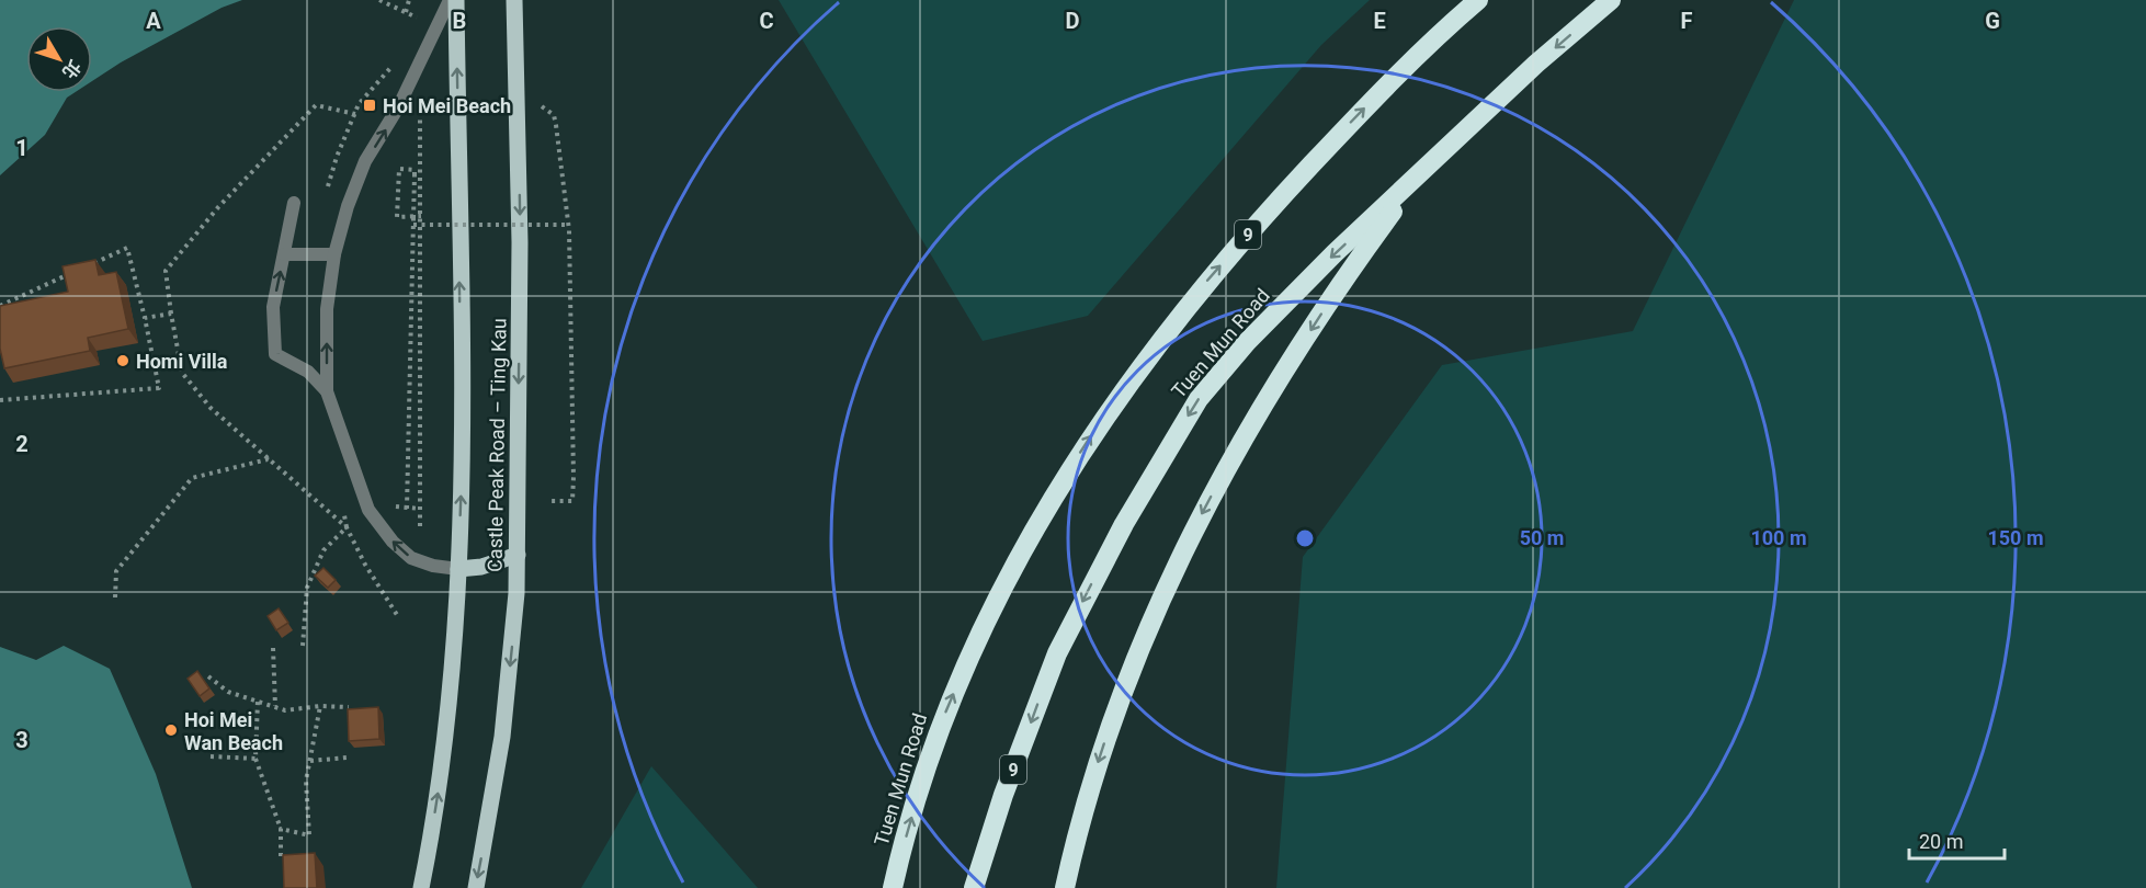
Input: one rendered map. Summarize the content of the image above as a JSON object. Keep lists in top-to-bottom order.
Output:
{
  "streets": {
    "highway": ["9", "Tuen Mun Road"],
    "main road": ["Castle Peak Road – Ting Kau"]
  },
  "places": {
    "transit": ["Hoi Mei Beach"],
    "other": ["Homi Villa", "Hoi Mei Wan Beach"]
  },
  "scale_bar": "20 m",
  "north": "bottom right",
  "grid": {
    "columns": [
      "A",
      "B",
      "C",
      "D",
      "E",
      "F",
      "G"
    ],
    "rows": ["1", "2", "3"]
  },
  "rings": ["50 m", "100 m", "150 m"]
}
